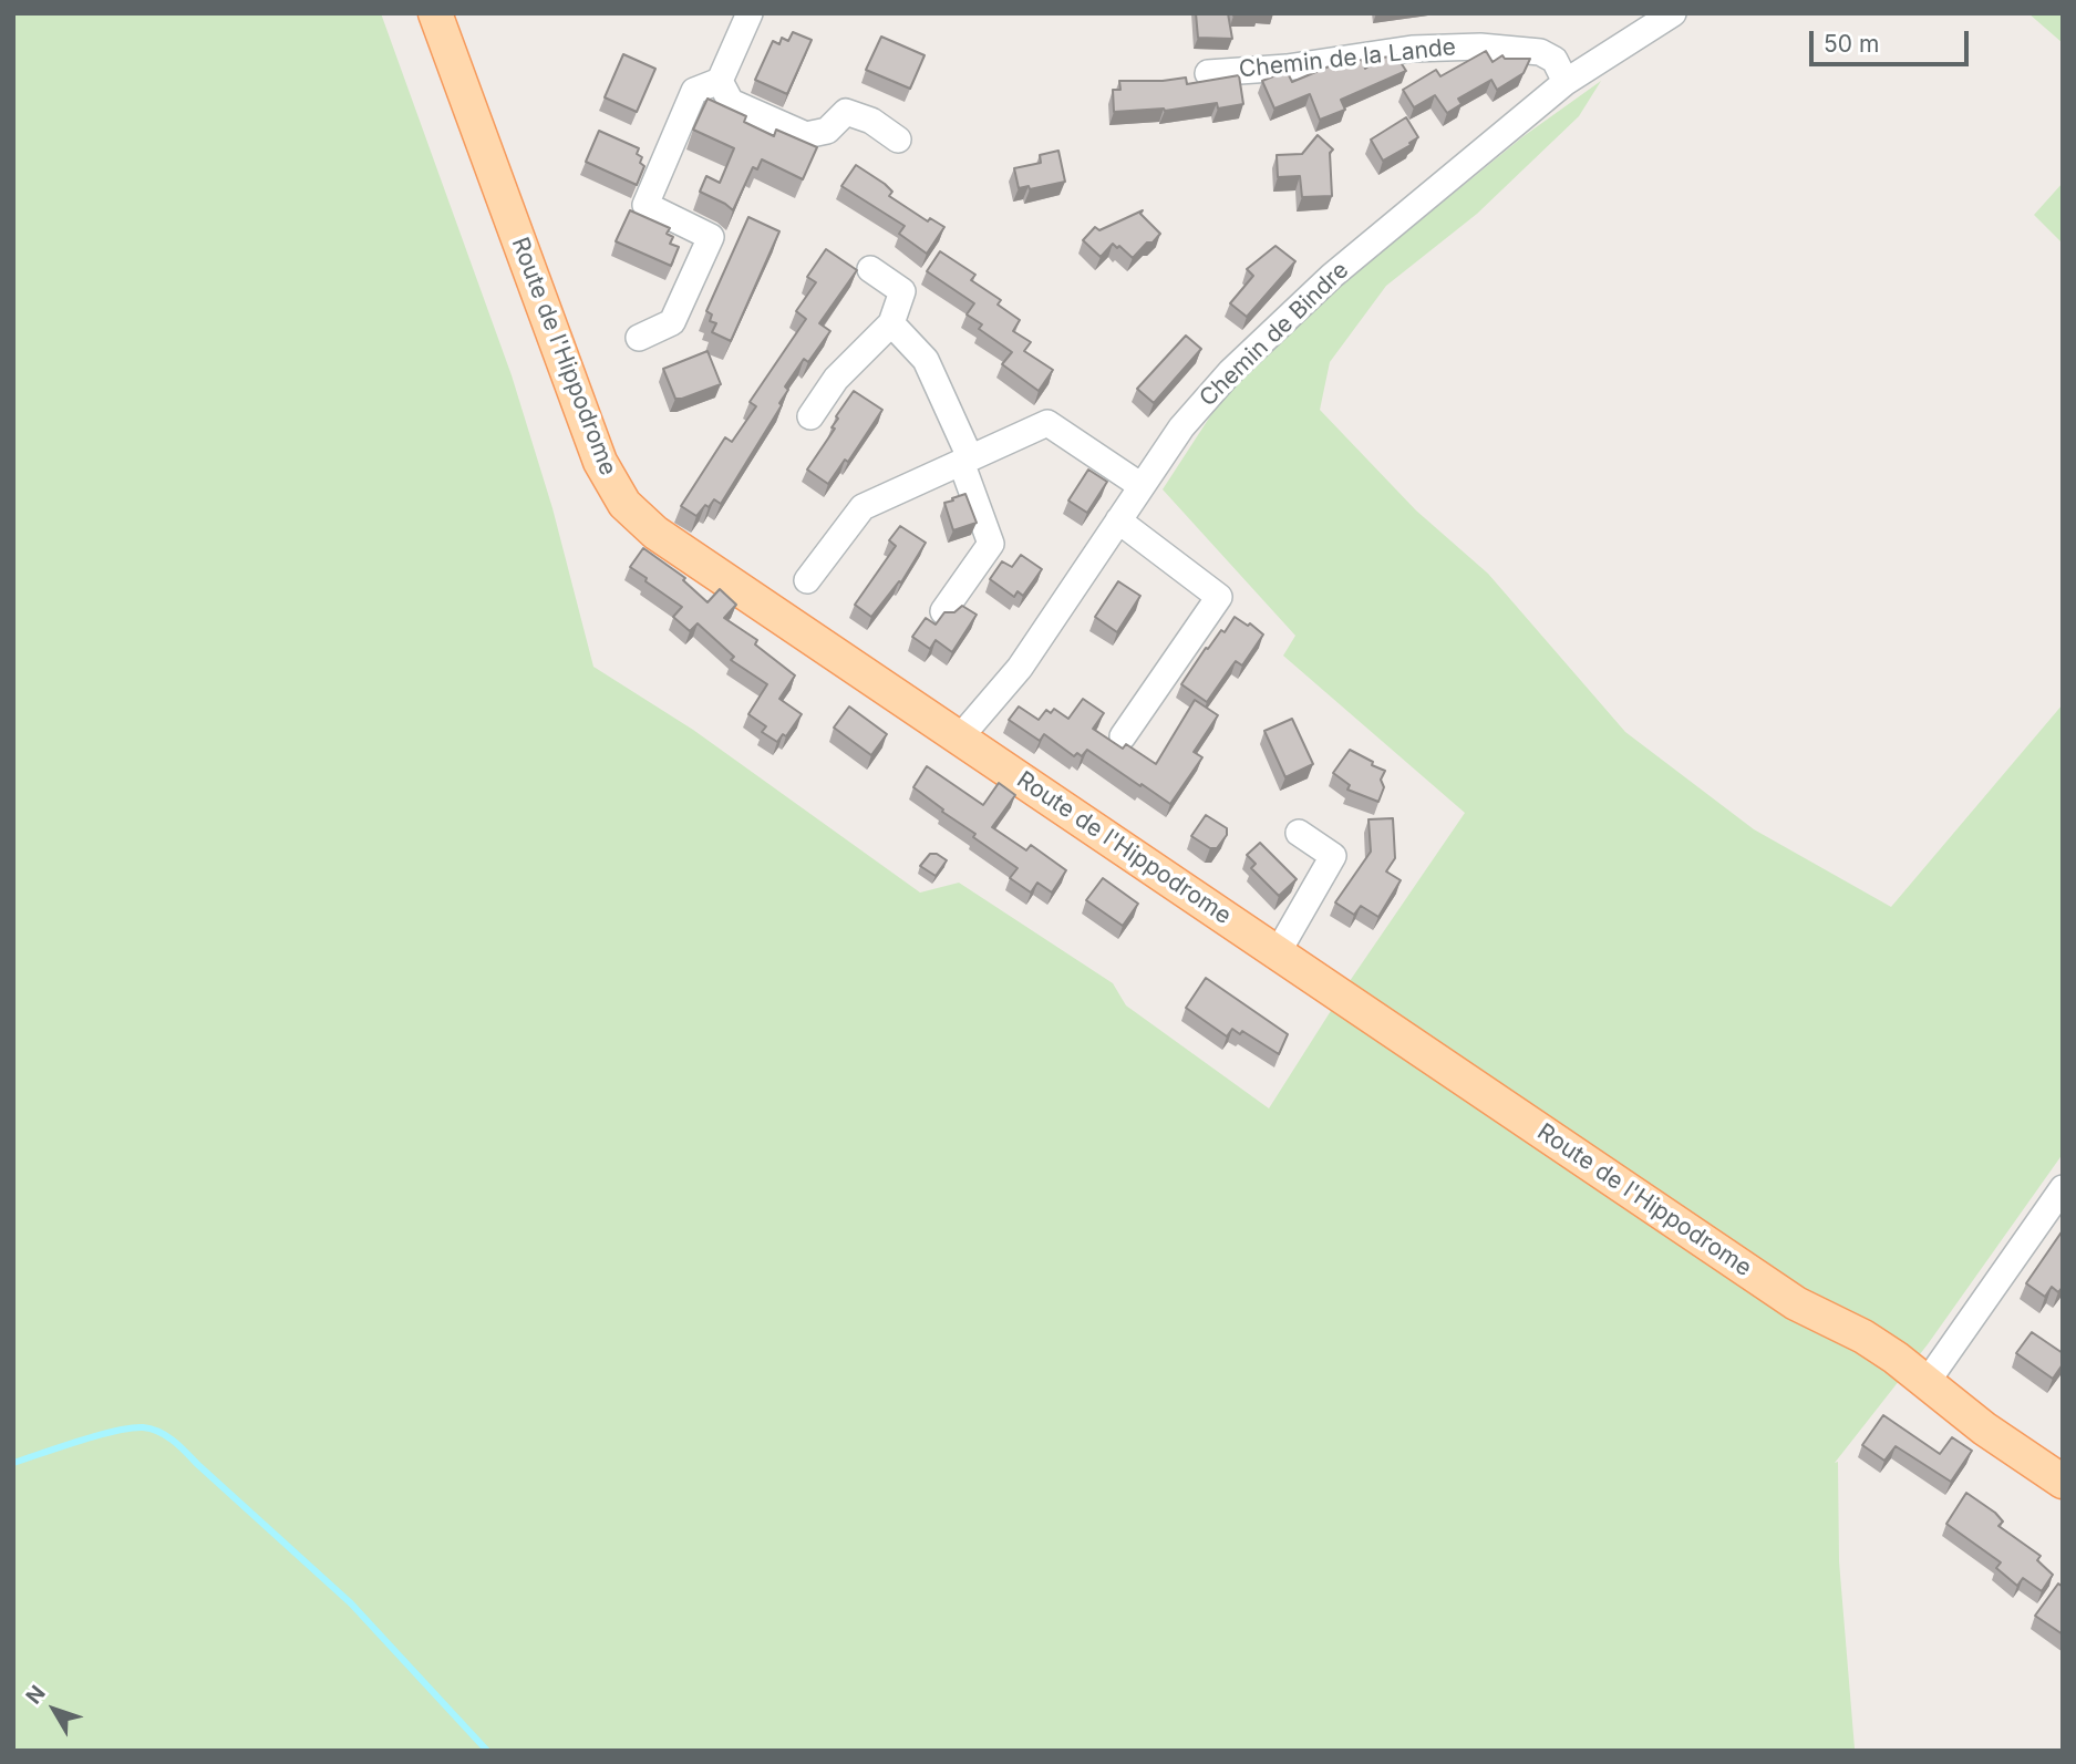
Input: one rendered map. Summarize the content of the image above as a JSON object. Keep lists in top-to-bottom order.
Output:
{
  "streets": {
    "main road": ["Route de l'Hippodrome"],
    "street": ["Chemin de la Lande", "Chemin de Bindre"]
  },
  "crossings": [
    ["Chemin de la Lande", "Chemin de Bindre"],
    ["Chemin de Bindre", "Route de l'Hippodrome"]
  ],
  "scale_bar": "50 m",
  "north": "top left"
}
